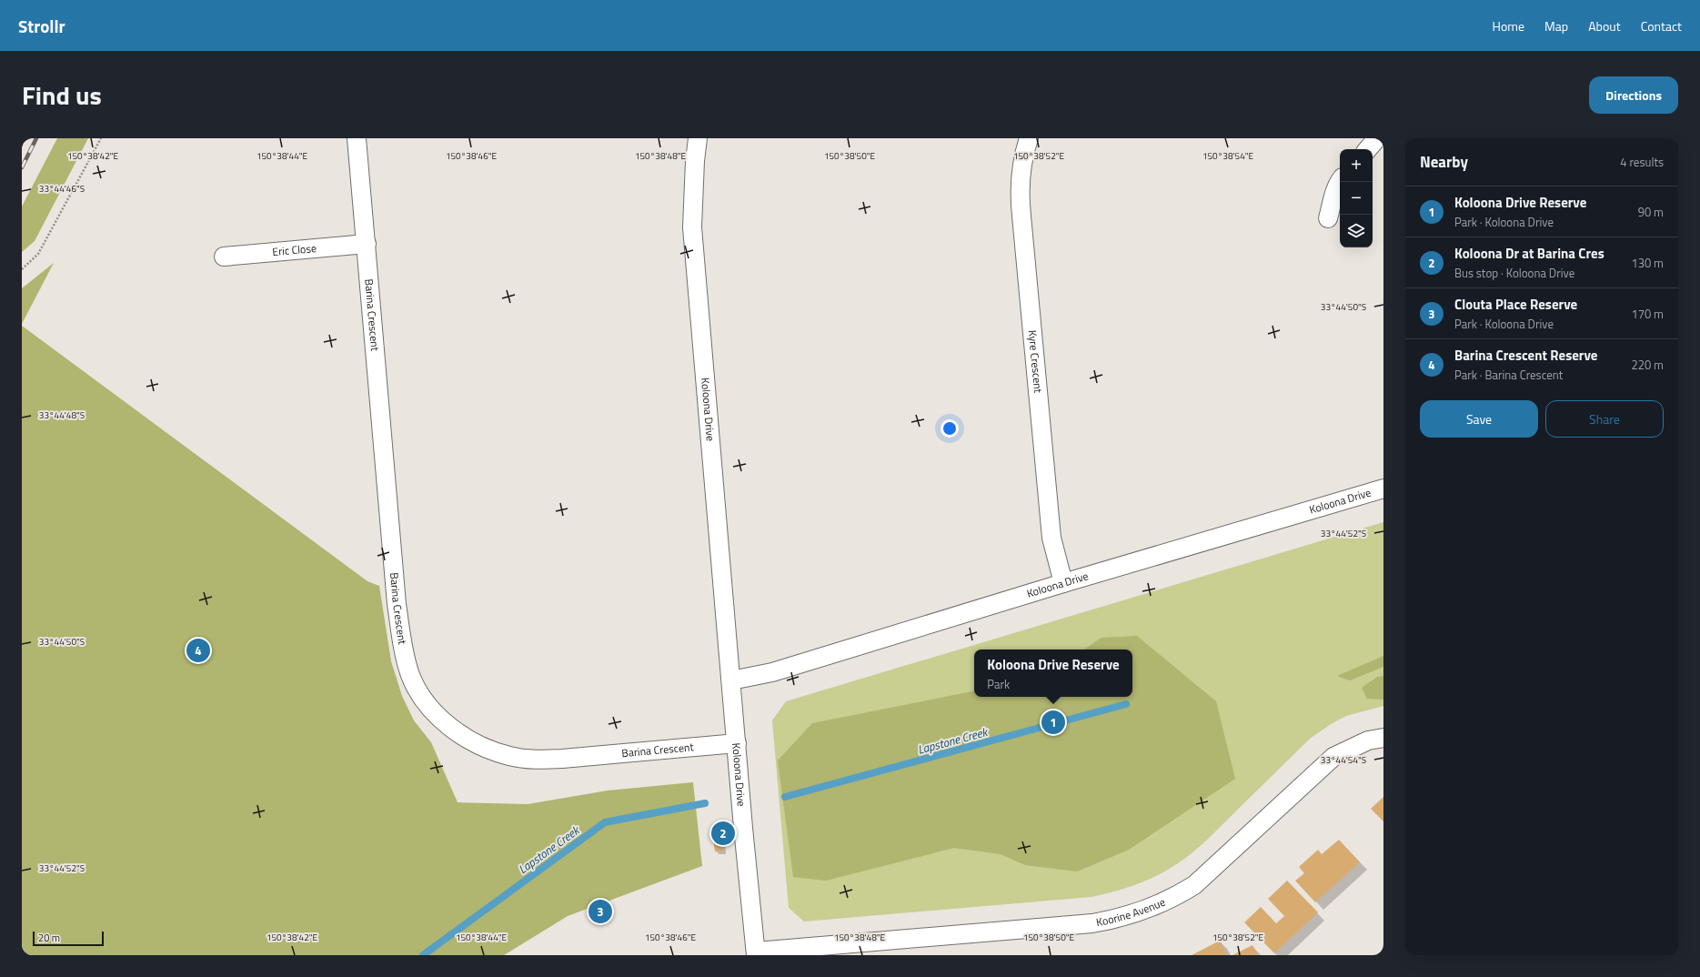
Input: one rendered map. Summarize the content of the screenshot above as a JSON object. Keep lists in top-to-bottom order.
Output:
{
  "streets": {
    "street": [
      "Eric Close",
      "Barina Crescent",
      "Kyre Crescent",
      "Koloona Drive",
      "Koorine Avenue"
    ]
  },
  "crossings": [
    ["Eric Close", "Barina Crescent"],
    ["Barina Crescent", "Koloona Drive"],
    ["Kyre Crescent", "Koloona Drive"],
    ["Koloona Drive", "Koorine Avenue"]
  ],
  "water": ["Lapstone Creek"],
  "scale_bar": "20 m",
  "page": {
    "header": "Strollr",
    "nav": [
      "Home",
      "Map",
      "About",
      "Contact"
    ],
    "title": "Find us",
    "buttons": [
      "Directions",
      ["Save", "Share"]
    ],
    "heading": ["Nearby", "4 results"],
    "map_buttons": ["+", "−"],
    "list": [
      {
        "mark": "1",
        "name": "Koloona Drive Reserve",
        "note": "Park · Koloona Drive",
        "value": "90 m"
      },
      {
        "mark": "2",
        "name": "Koloona Dr at Barina Cres",
        "note": "Bus stop · Koloona Drive",
        "value": "130 m"
      },
      {
        "mark": "3",
        "name": "Clouta Place Reserve",
        "note": "Park · Koloona Drive",
        "value": "170 m"
      },
      {
        "mark": "4",
        "name": "Barina Crescent Reserve",
        "note": "Park · Barina Crescent",
        "value": "220 m"
      }
    ],
    "pins": [
      "4",
      "1",
      "2",
      "3"
    ],
    "popup": ["Koloona Drive Reserve", "Park"],
    "scale": "20 m"
  },
  "coordinates": [
    "150°38'54\"E",
    "150°38'42\"E",
    "150°38'44\"E",
    "150°38'46\"E",
    "150°38'48\"E",
    "150°38'50\"E",
    "150°38'52\"E",
    "33°44'46\"S",
    "33°44'50\"S",
    "33°44'48\"S",
    "33°44'52\"S",
    "33°44'54\"S"
  ]
}
